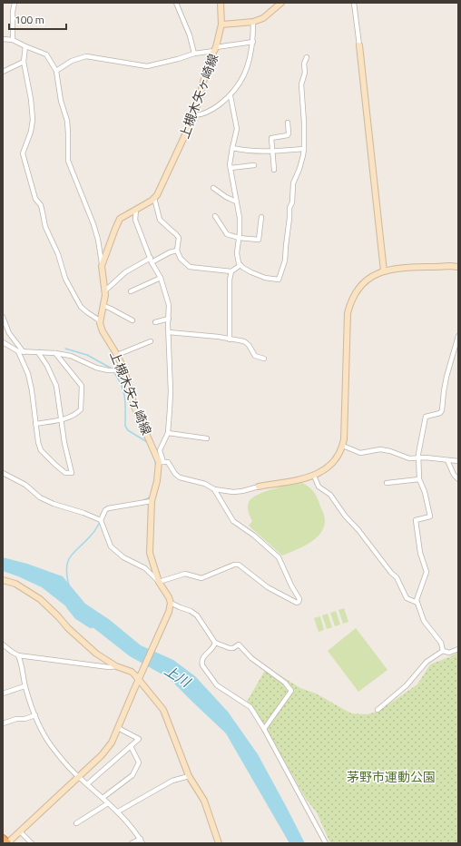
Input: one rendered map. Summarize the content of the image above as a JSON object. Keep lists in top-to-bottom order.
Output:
{
  "streets": {
    "main road": ["上槻木矢ヶ崎線"]
  },
  "water": ["上川"],
  "parks": ["茅野市運動公園"],
  "scale_bar": "100 m"
}
